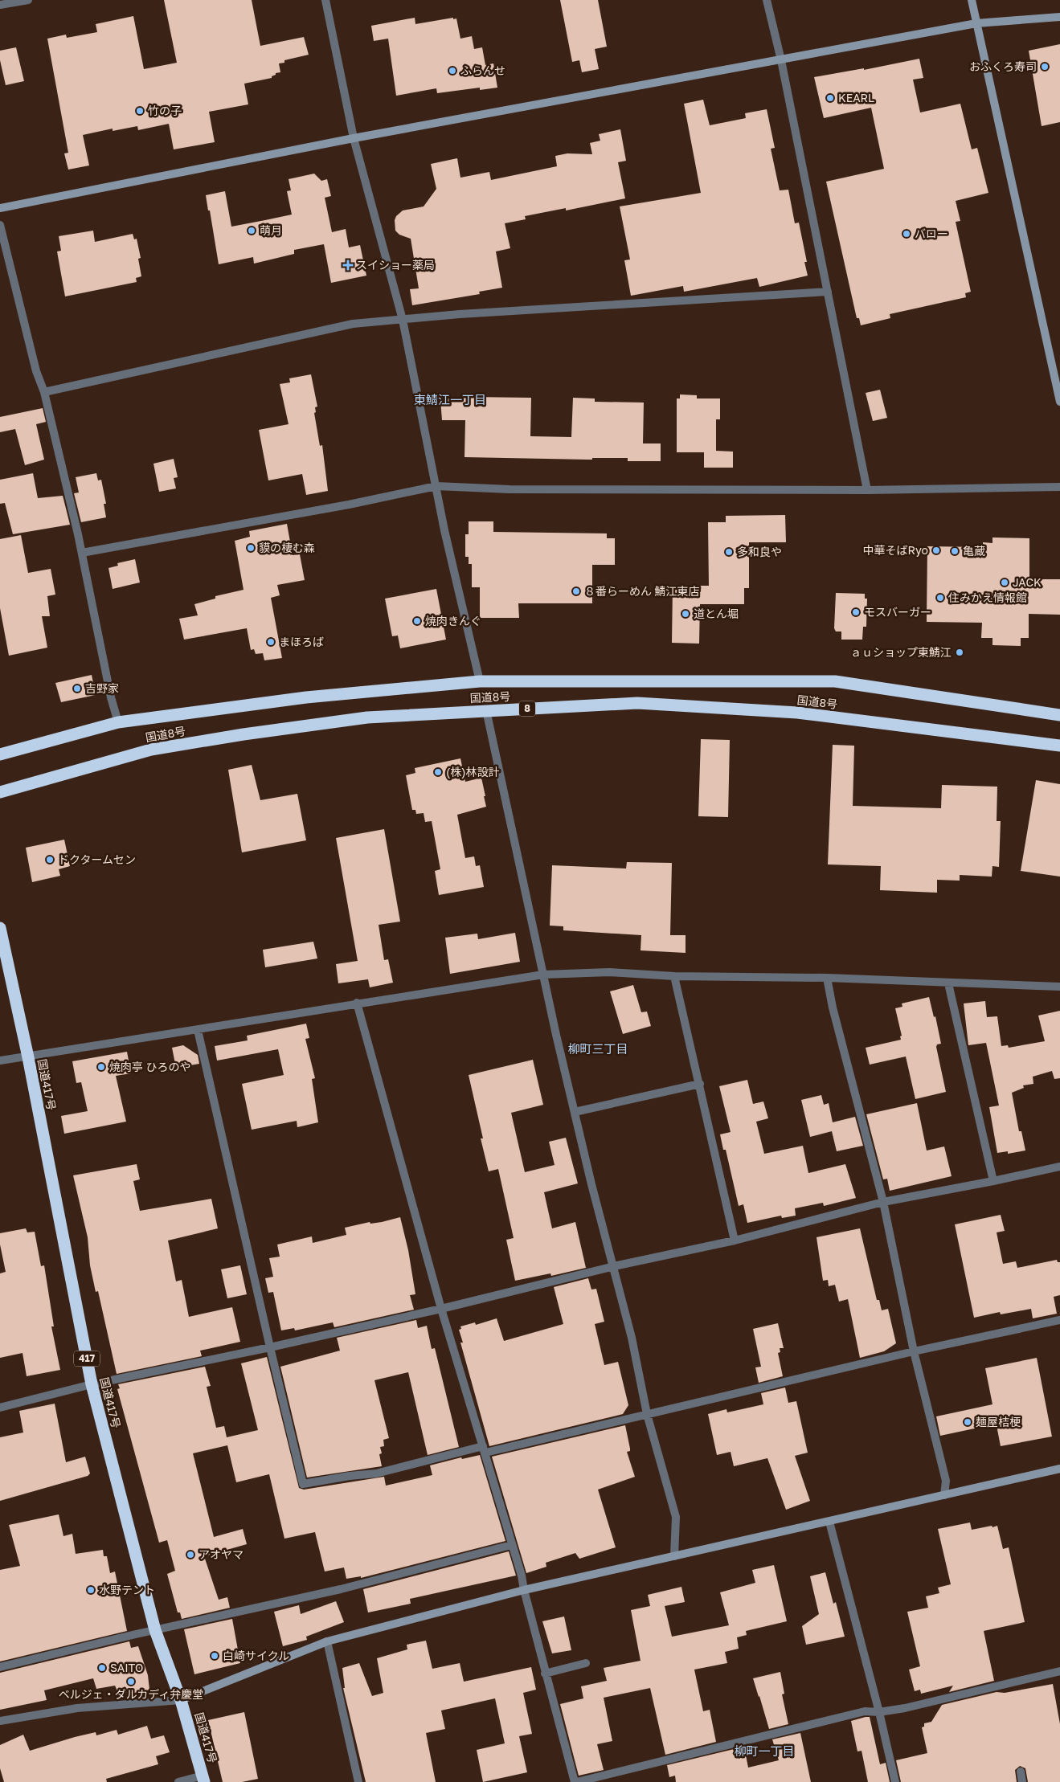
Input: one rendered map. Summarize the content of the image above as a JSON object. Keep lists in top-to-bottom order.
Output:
{
  "streets": {
    "highway": [
      "国道8号",
      "8",
      "国道417号",
      "417"
    ]
  },
  "districts": ["東鯖江一丁目", "柳町三丁目", "柳町一丁目"],
  "places": {
    "other": [
      "おふくろ寿司",
      "ふらんせ",
      "KEARL",
      "竹の子",
      "萌月",
      "バロー",
      "貘の棲む森",
      "中華そばRyo",
      "亀蔵",
      "多和良や",
      "JACK",
      "８番らーめん 鯖江東店",
      "住みかえ情報館",
      "モスバーガー",
      "道とん堀",
      "焼肉きんぐ",
      "まほろば",
      "ａｕショップ東鯖江",
      "吉野家",
      "(株)林設計",
      "ドクタームセン",
      "焼肉亭 ひろのや",
      "麺屋桔梗",
      "アオヤマ",
      "水野テント",
      "白崎サイクル",
      "SAITO",
      "ベルジェ・ダルカディ弁慶堂"
    ],
    "health": ["スイショー薬局"]
  }
}
